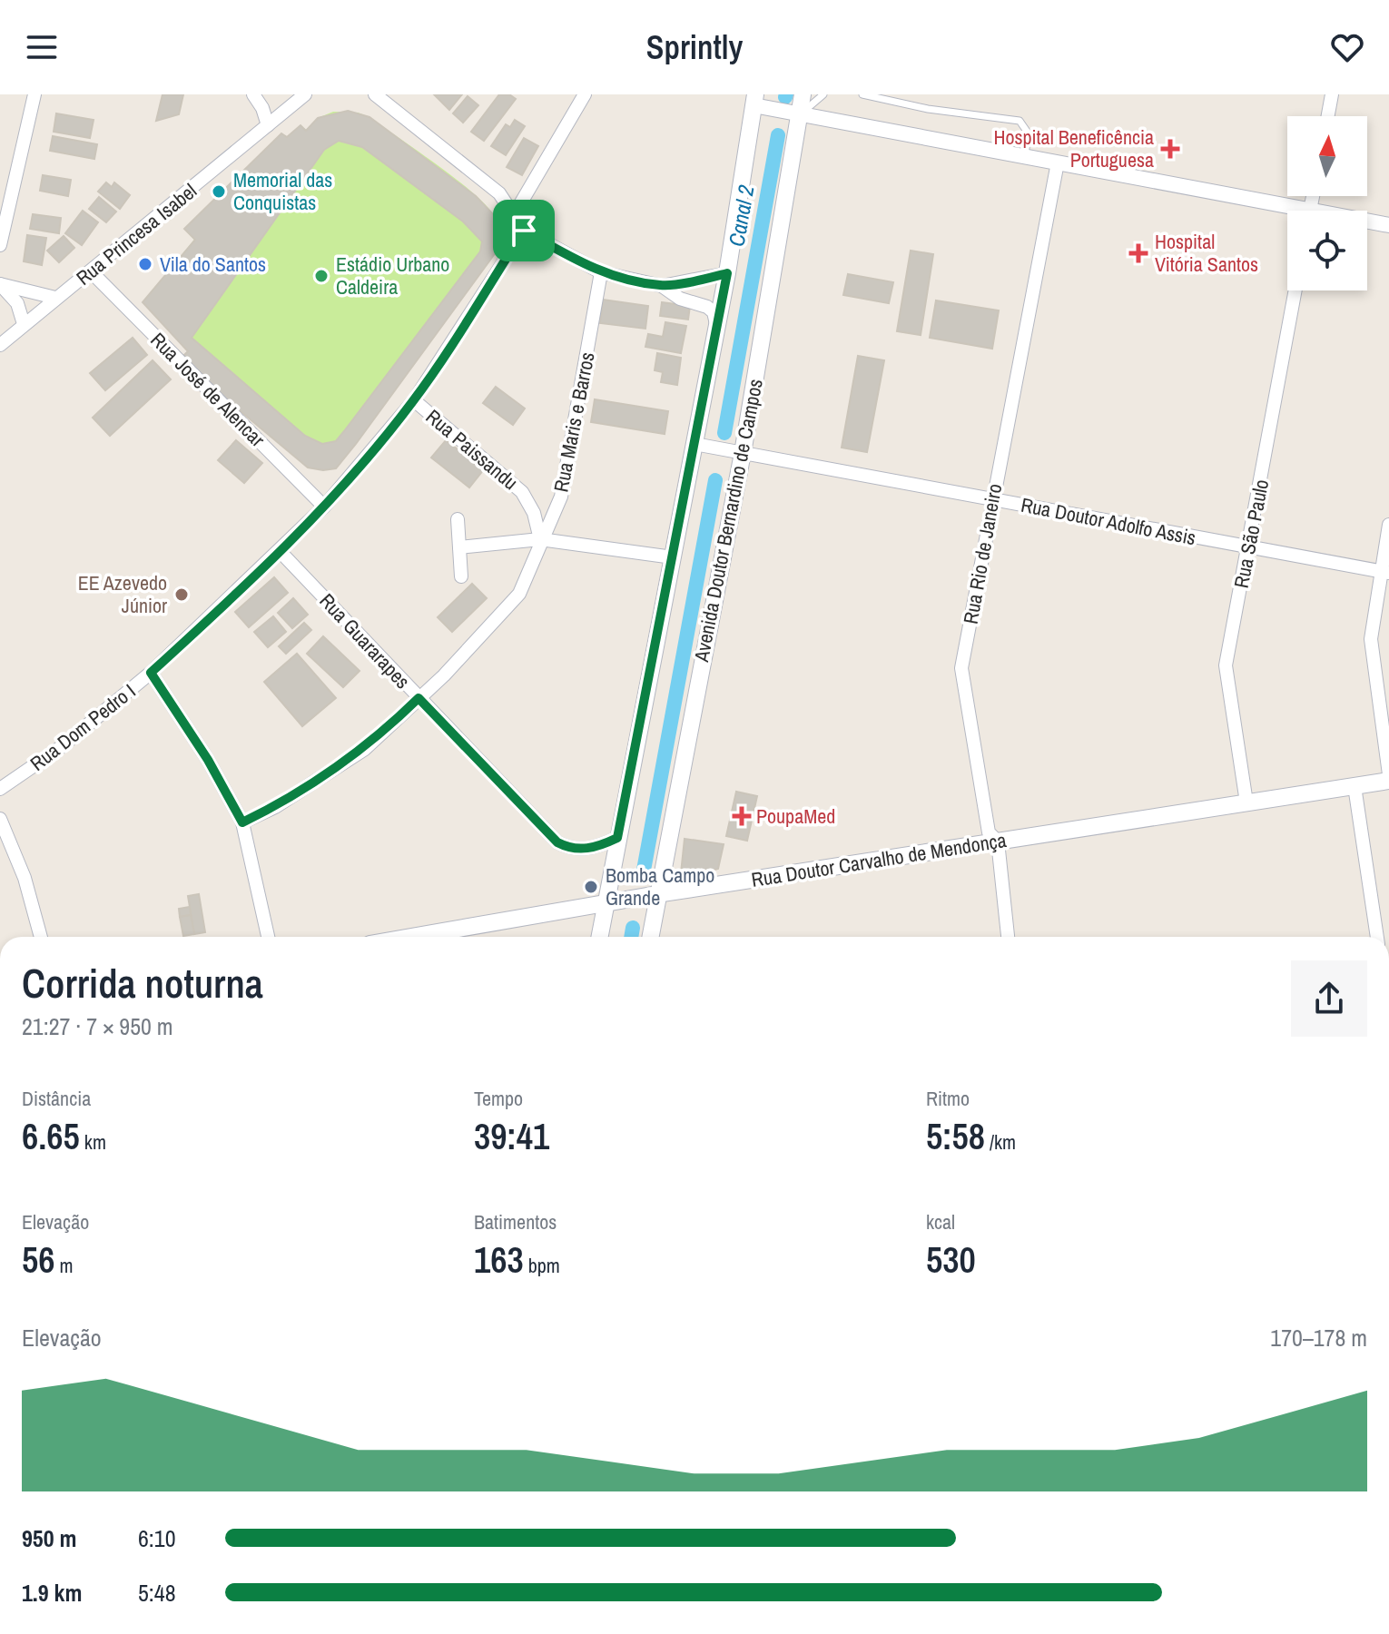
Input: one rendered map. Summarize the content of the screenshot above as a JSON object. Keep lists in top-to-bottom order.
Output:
{
  "streets": {
    "main road": ["Avenida Doutor Bernardino de Campos", "Rua Doutor Carvalho de Mendonça"],
    "street": [
      "Rua Princesa Isabel",
      "Rua José de Alencar",
      "Rua Maris e Barros",
      "Rua Paissandu",
      "Rua Doutor Adolfo Assis",
      "Rua São Paulo",
      "Rua Rio de Janeiro",
      "Rua Guararapes",
      "Rua Dom Pedro I"
    ]
  },
  "crossings": [
    ["Rua Princesa Isabel", "Rua José de Alencar"],
    ["Rua José de Alencar", "Rua Dom Pedro I"],
    ["Rua Maris e Barros", "Rua Paissandu"],
    ["Rua Maris e Barros", "Rua Guararapes"],
    ["Rua Paissandu", "Rua Dom Pedro I"],
    ["Avenida Doutor Bernardino de Campos", "Rua Doutor Adolfo Assis"],
    ["Avenida Doutor Bernardino de Campos", "Rua Doutor Carvalho de Mendonça"],
    ["Rua Doutor Adolfo Assis", "Rua São Paulo"],
    ["Rua Doutor Adolfo Assis", "Rua Rio de Janeiro"],
    ["Rua São Paulo", "Rua Doutor Carvalho de Mendonça"],
    ["Rua Rio de Janeiro", "Rua Doutor Carvalho de Mendonça"],
    ["Rua Guararapes", "Rua Dom Pedro I"]
  ],
  "water": ["Canal 2"],
  "places": {
    "health": ["Hospital Beneficência Portuguesa", "Hospital Vitória Santos", "PoupaMed"],
    "other": [
      "Memorial das Conquistas",
      "Vila do Santos",
      "Estádio Urbano Caldeira",
      "EE Azevedo Júnior",
      "Bomba Campo Grande"
    ]
  },
  "north": "top",
  "page": {
    "header": "Sprintly",
    "heading": ["Corrida noturna", "21:27 · 7 × 950 m"],
    "stats": [
      ["Distância", "6.65 km"],
      ["Tempo", "39:41"],
      ["Ritmo", "5:58 /km"],
      ["Elevação", "56 m"],
      ["Batimentos", "163 bpm"],
      ["kcal", "530"]
    ],
    "chart": ["Elevação", "170–178 m"],
    "list": [
      {
        "name": "950 m",
        "note": "6:10"
      },
      {
        "name": "1.9 km",
        "note": "5:48"
      }
    ]
  }
}
